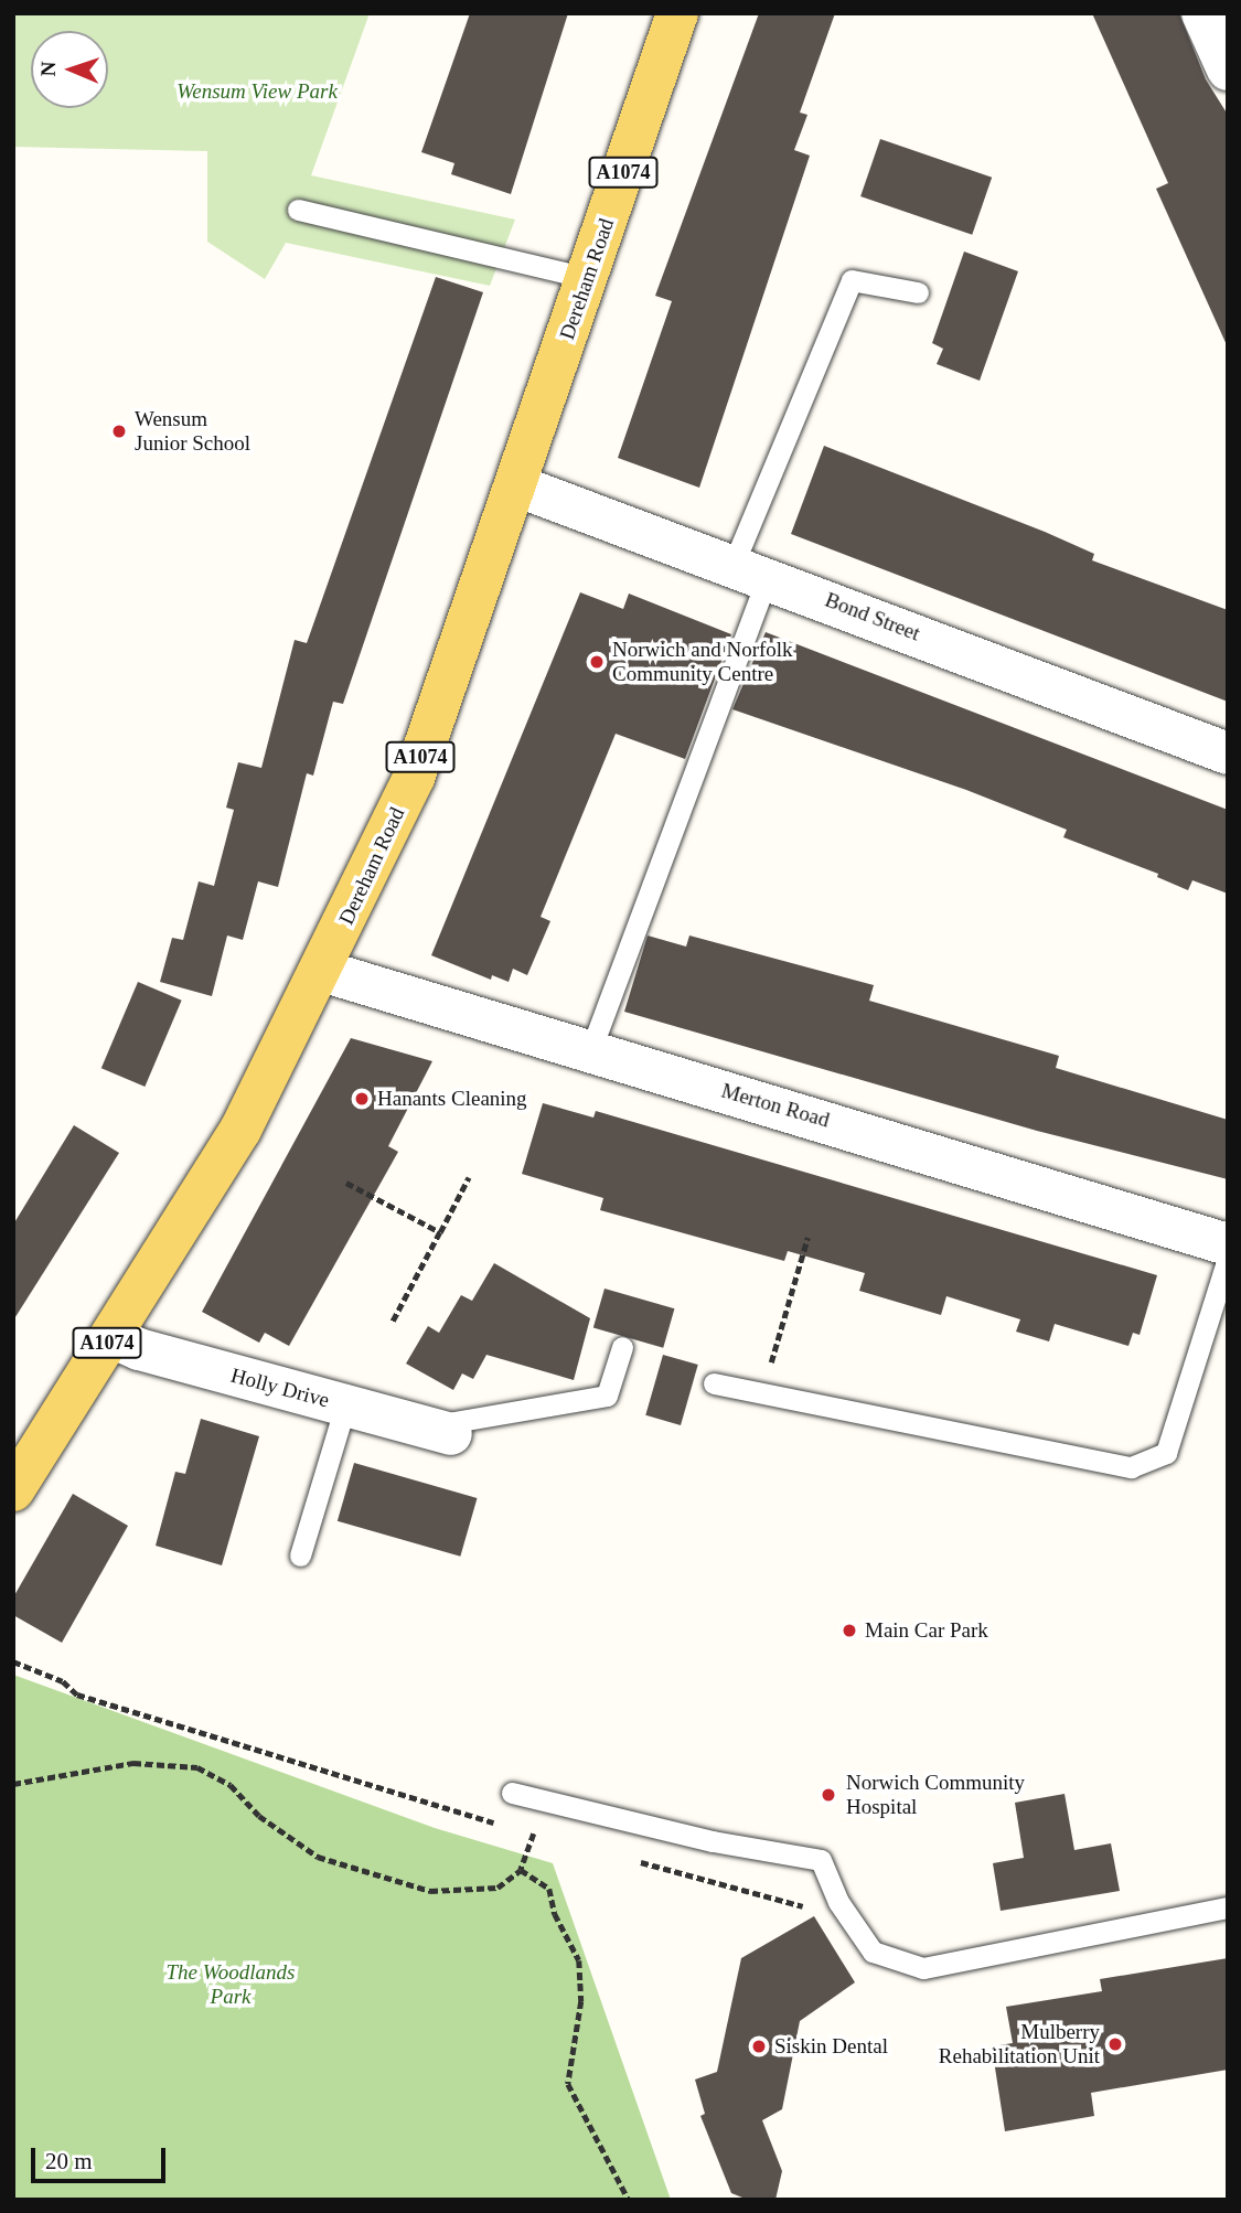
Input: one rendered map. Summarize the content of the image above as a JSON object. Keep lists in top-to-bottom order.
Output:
{
  "streets": {
    "main road": ["A1074", "Dereham Road"],
    "street": ["Bond Street", "Merton Road", "Holly Drive"]
  },
  "crossings": [
    ["Dereham Road", "Bond Street"],
    ["Dereham Road", "Merton Road"],
    ["Dereham Road", "Holly Drive"]
  ],
  "parks": ["Wensum View Park", "The Woodlands Park"],
  "places": [
    "Wensum Junior School",
    "Norwich and Norfolk Community Centre",
    "Hanants Cleaning",
    "Main Car Park",
    "Norwich Community Hospital",
    "Mulberry Rehabilitation Unit",
    "Siskin Dental"
  ],
  "scale_bar": "20 m",
  "north": "left"
}
